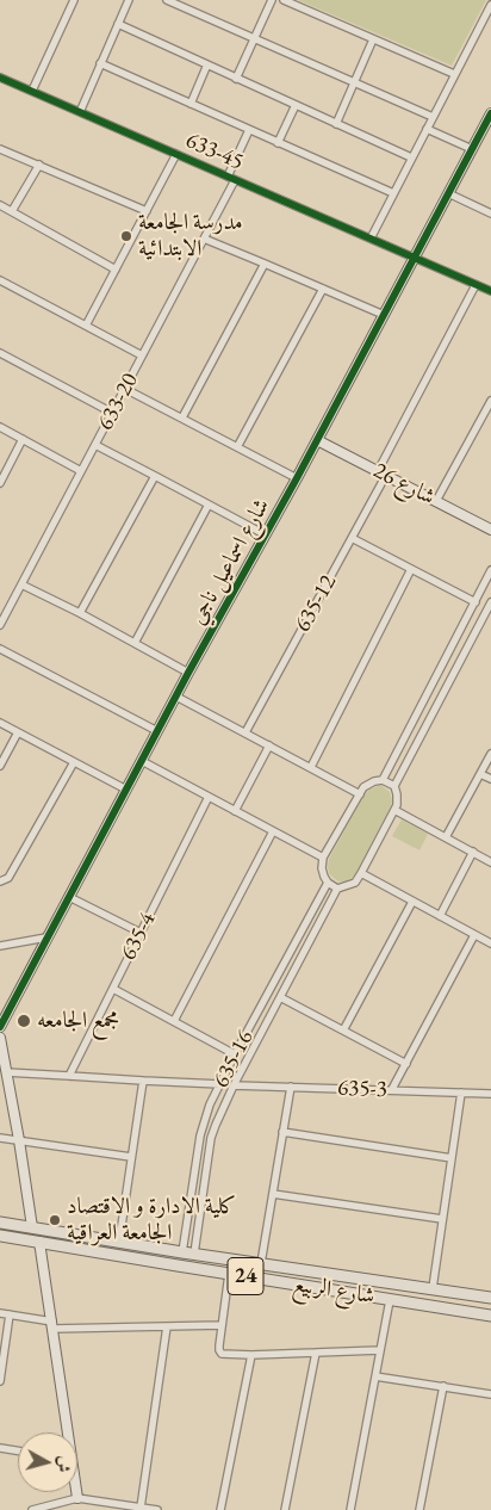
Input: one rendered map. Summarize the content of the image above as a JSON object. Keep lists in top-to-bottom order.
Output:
{
  "streets": {
    "main road": ["24", "شارع الربيع"],
    "street": [
      "633-45",
      "633-20",
      "شارع 26",
      "شارع اسماعيل ناجي",
      "635-12",
      "635-4",
      "635-16",
      "635-3"
    ]
  },
  "crossings": [
    ["633-45", "633-20"],
    ["633-45", "شارع اسماعيل ناجي"],
    ["633-45", "635-12"],
    ["شارع 26", "شارع اسماعيل ناجي"],
    ["شارع 26", "635-12"],
    ["635-16", "635-3"],
    ["635-16", "شارع الربيع"]
  ],
  "places": ["مدرسة الجامعة الابتدائية", "مجمع الجامعه", "كلية الادارة و الاقتصاد الجامعة العراقية"],
  "north": "right"
}
